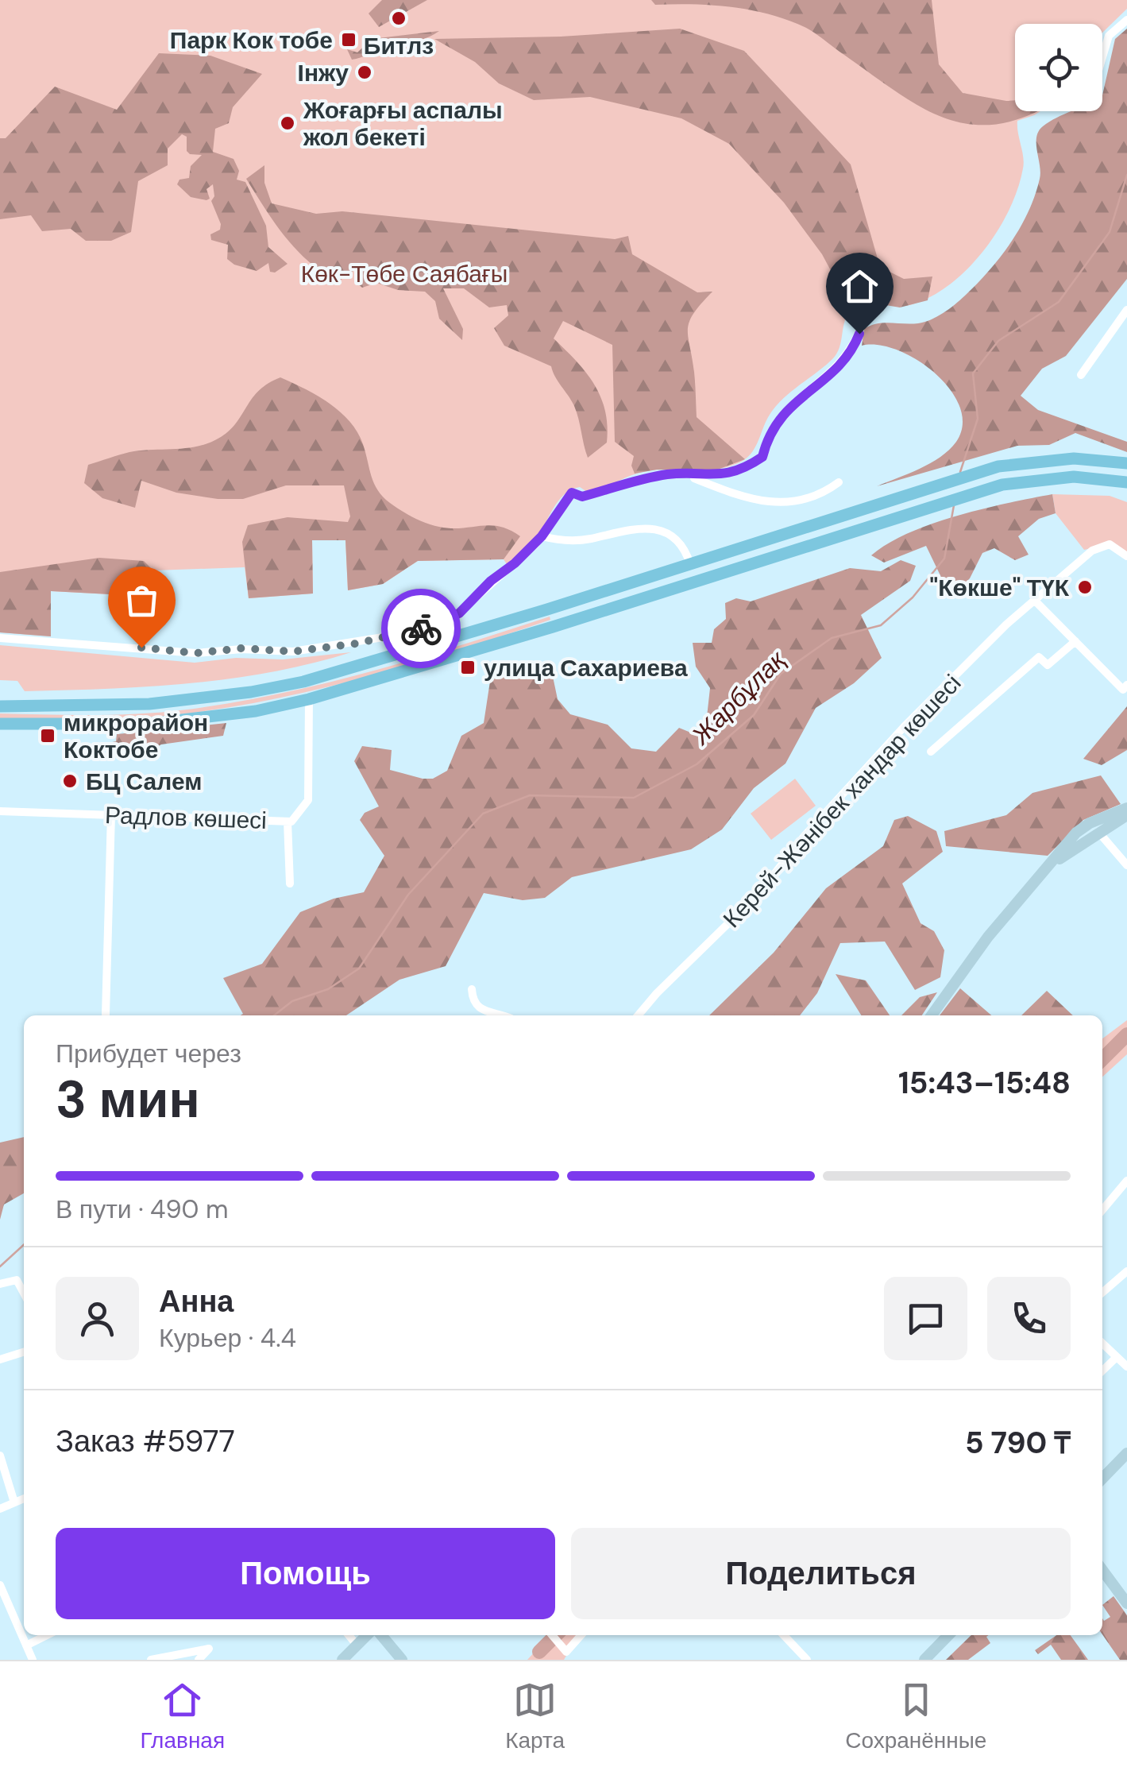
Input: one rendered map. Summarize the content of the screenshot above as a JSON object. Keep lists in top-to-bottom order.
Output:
{
  "streets": {
    "street": ["Керей-Жәнібек хандар көшесі", "Радлов көшесі"]
  },
  "water": ["Жарбұлақ"],
  "parks": ["Көк-Төбе Саябағы"],
  "places": {
    "other": [
      "Битлз",
      "Інжу",
      "Жоғарғы аспалы жол бекеті",
      "\"Көкше\" ТҮК",
      "БЦ Салем"
    ],
    "transit": ["Парк Кок тобе", "улица Сахариева", "микрорайон Коктобе"]
  },
  "page": {
    "heading": ["3 мин", "Прибудет через", "15:43–15:48"],
    "panel": [
      "Анна",
      "Курьер · 4.4",
      "Заказ #5977",
      "5 790 ₸"
    ],
    "bar": "В пути · 490 m",
    "buttons": ["Помощь", "Поделиться"],
    "tabs": ["Главная", "Карта", "Сохранённые"]
  }
}
